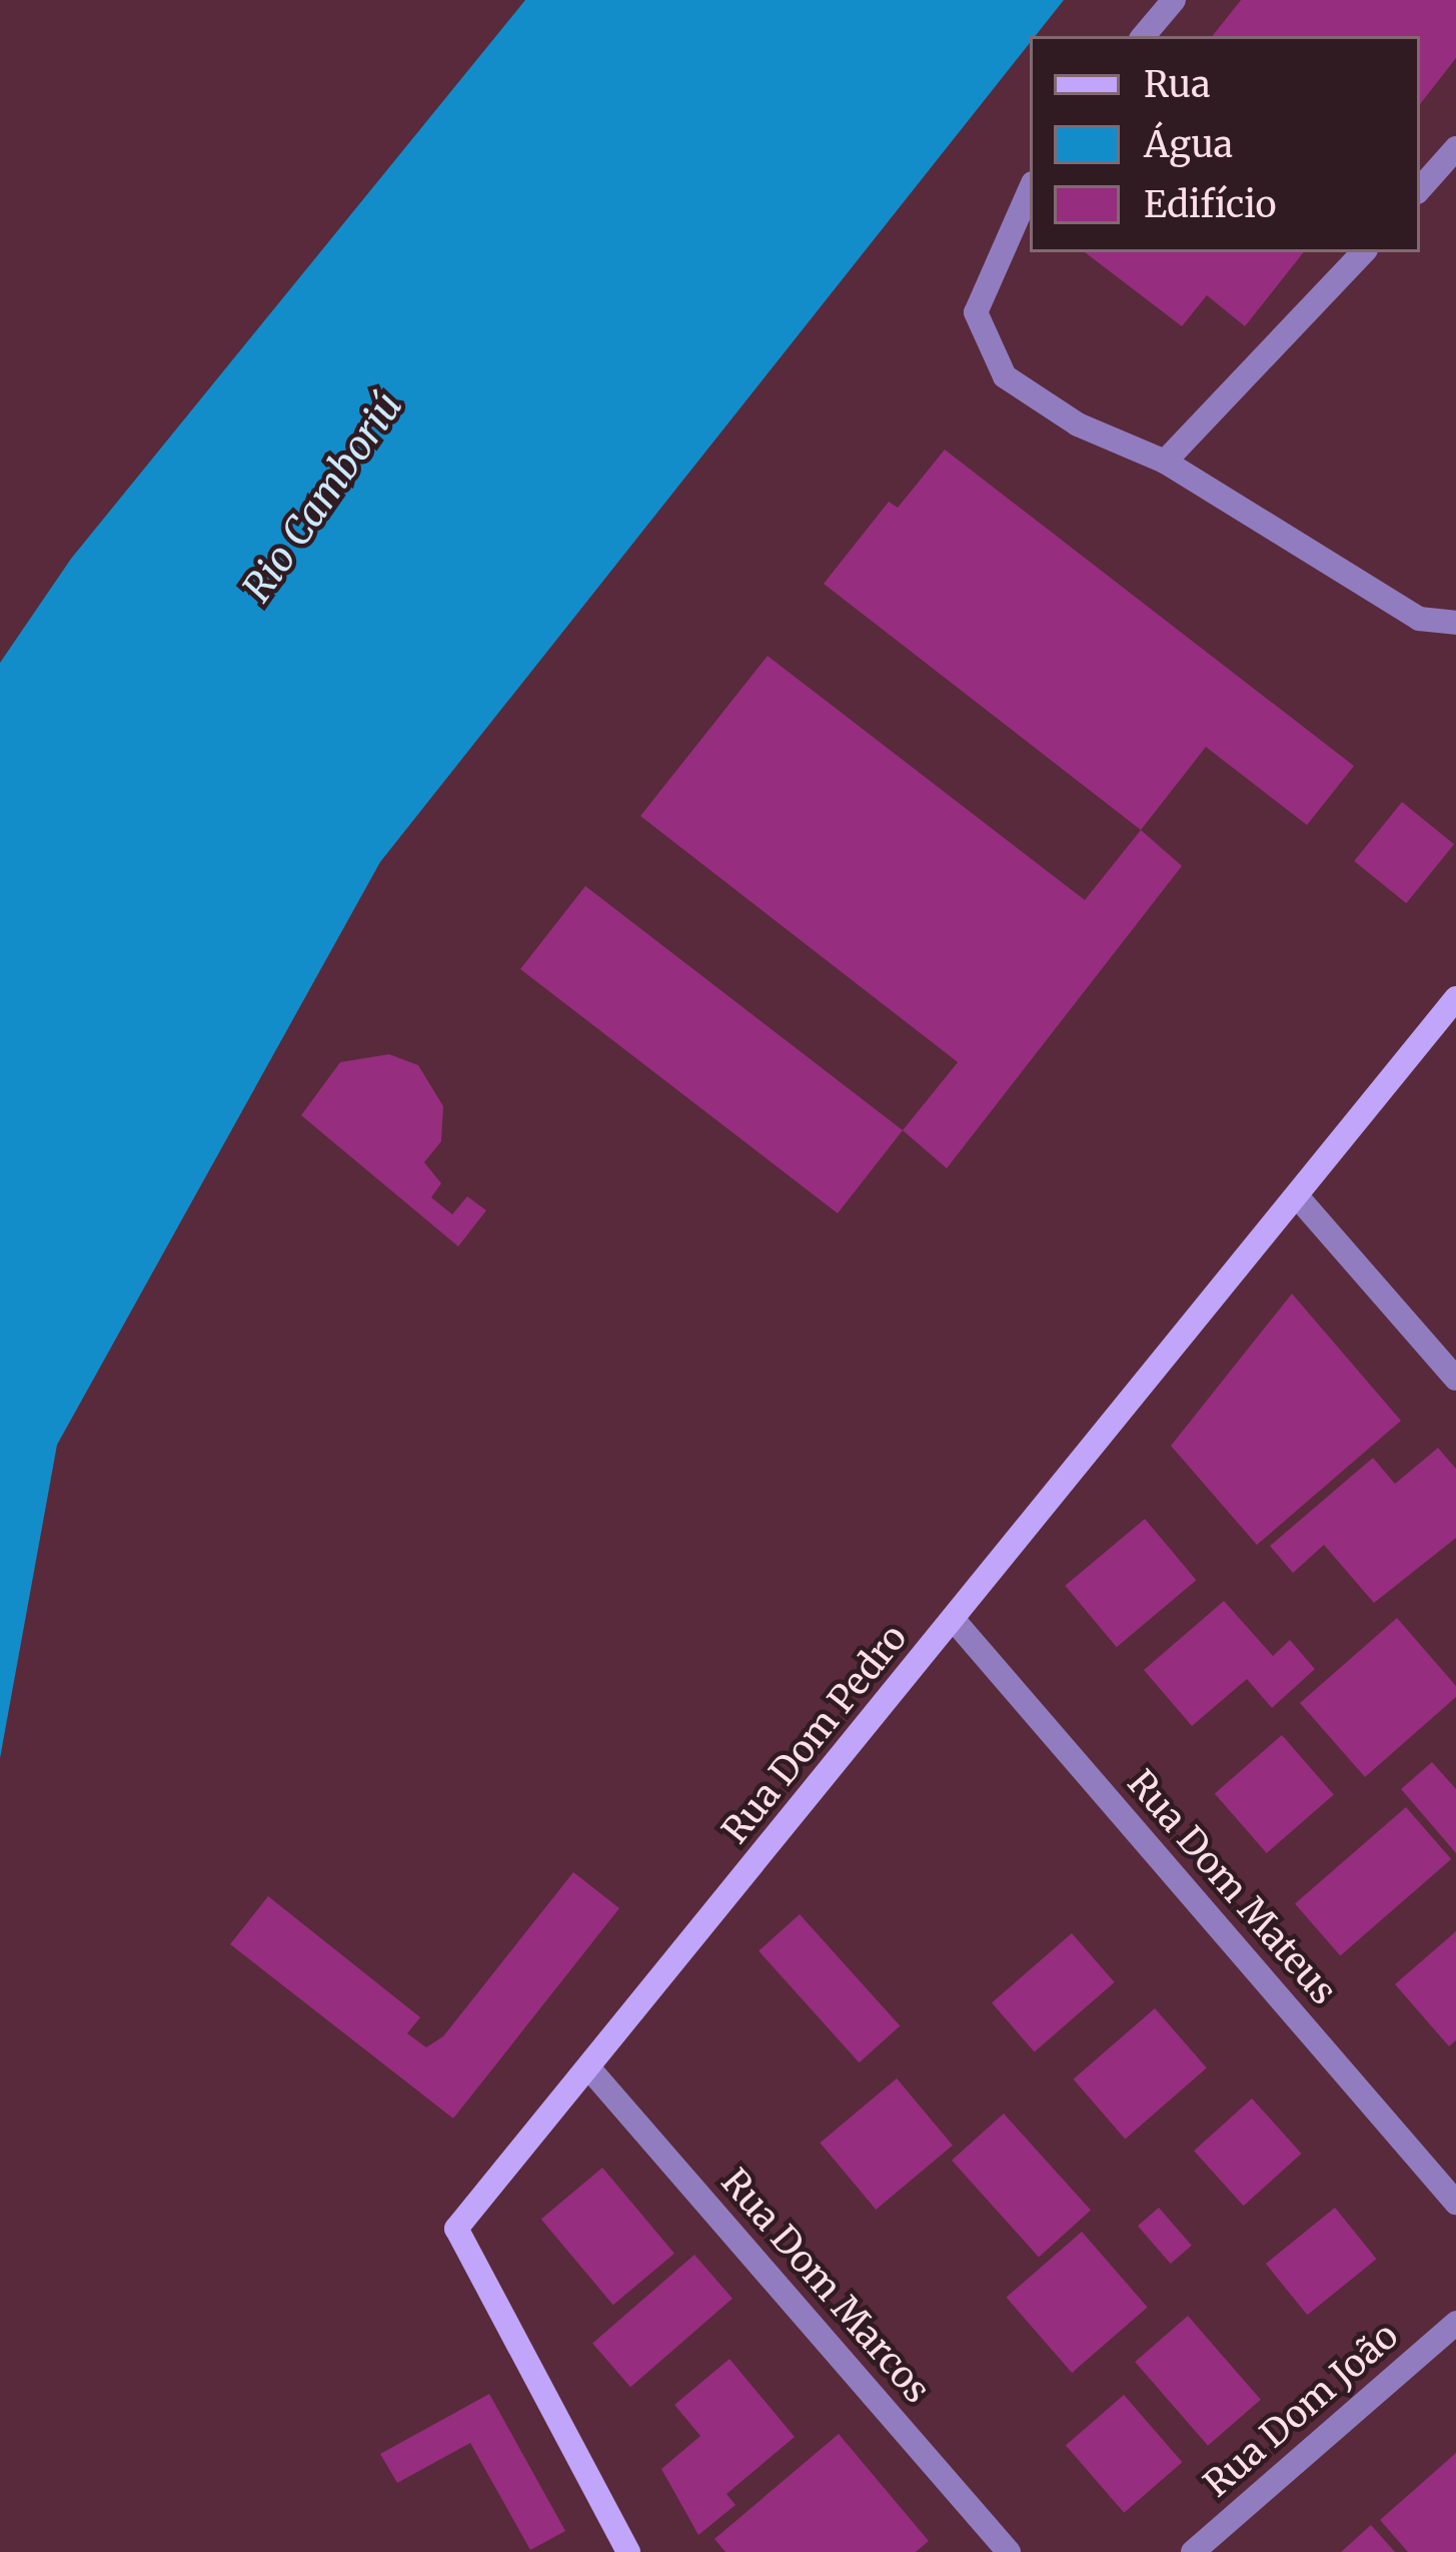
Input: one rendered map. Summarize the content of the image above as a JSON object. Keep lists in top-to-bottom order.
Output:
{
  "streets": {
    "street": [
      "Rua Dom Pedro",
      "Rua Dom Mateus",
      "Rua Dom Marcos",
      "Rua Dom João"
    ]
  },
  "crossings": [
    ["Rua Dom Pedro", "Rua Dom Mateus"],
    ["Rua Dom Pedro", "Rua Dom Marcos"]
  ],
  "water": ["Rio Camboriú"],
  "legend": ["Rua", "Água", "Edifício"]
}
